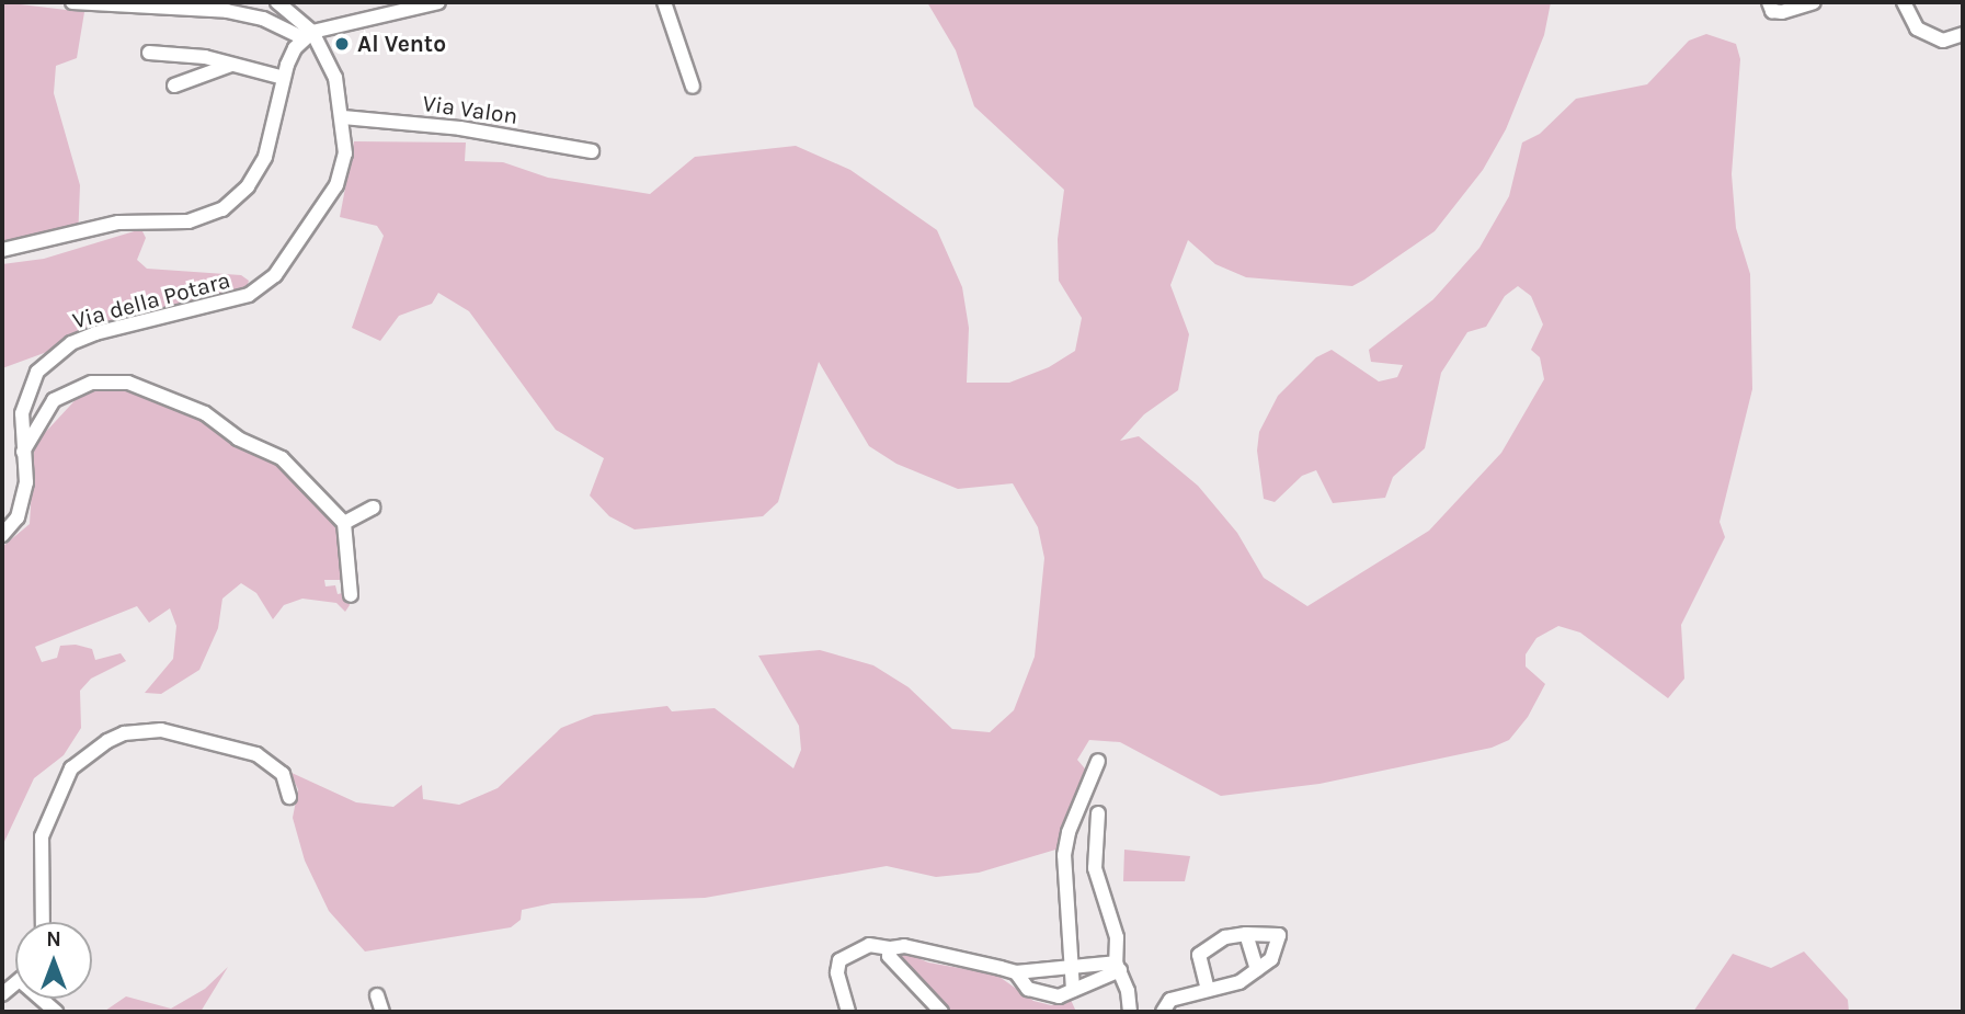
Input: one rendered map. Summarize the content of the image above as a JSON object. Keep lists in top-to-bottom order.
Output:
{
  "streets": {
    "street": ["Via Valon", "Via della Potara"]
  },
  "crossings": [
    ["Via Valon", "Via della Potara"]
  ],
  "places": ["Al Vento"],
  "north": "top"
}
